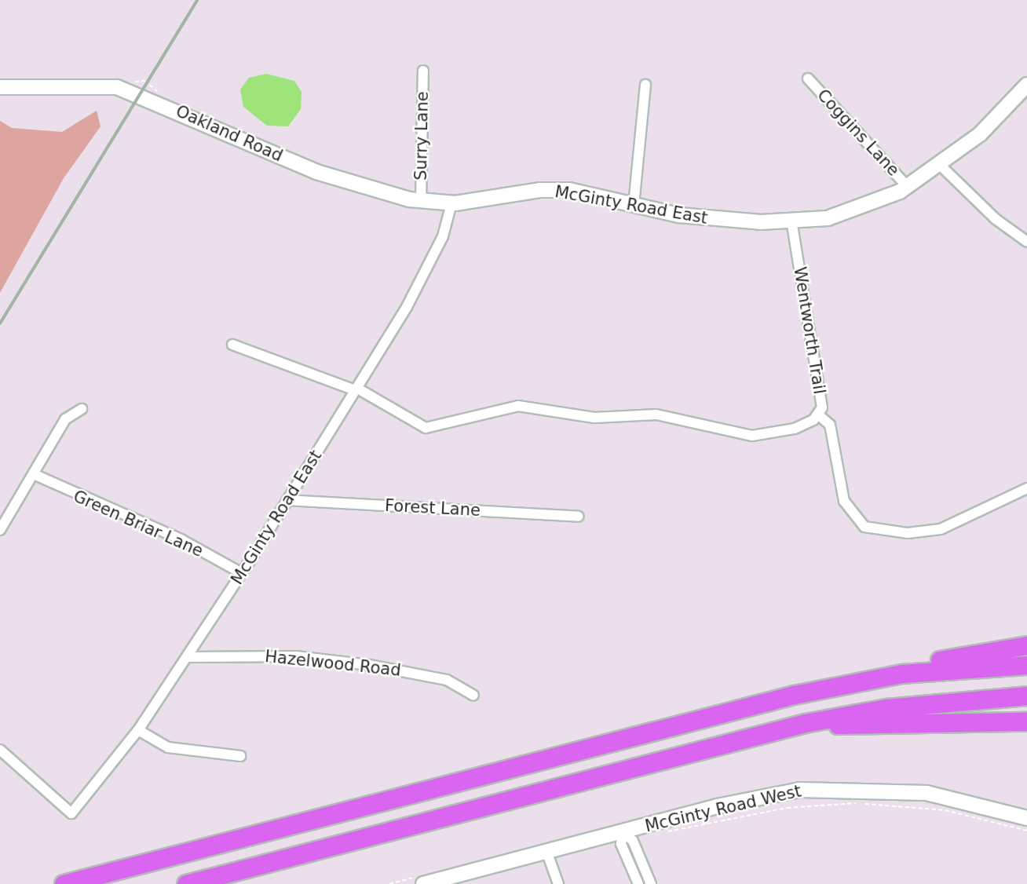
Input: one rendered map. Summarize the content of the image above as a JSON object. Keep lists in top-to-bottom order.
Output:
{
  "streets": {
    "street": [
      "Coggins Lane",
      "Oakland Road",
      "Surry Lane",
      "McGinty Road East",
      "Wentworth Trail",
      "Forest Lane",
      "Green Briar Lane",
      "Hazelwood Road",
      "McGinty Road West"
    ]
  },
  "crossings": [
    ["Coggins Lane", "McGinty Road East"],
    ["Oakland Road", "Surry Lane"],
    ["Oakland Road", "McGinty Road East"],
    ["McGinty Road East", "Wentworth Trail"],
    ["McGinty Road East", "Forest Lane"],
    ["McGinty Road East", "Green Briar Lane"],
    ["McGinty Road East", "Hazelwood Road"]
  ]
}
